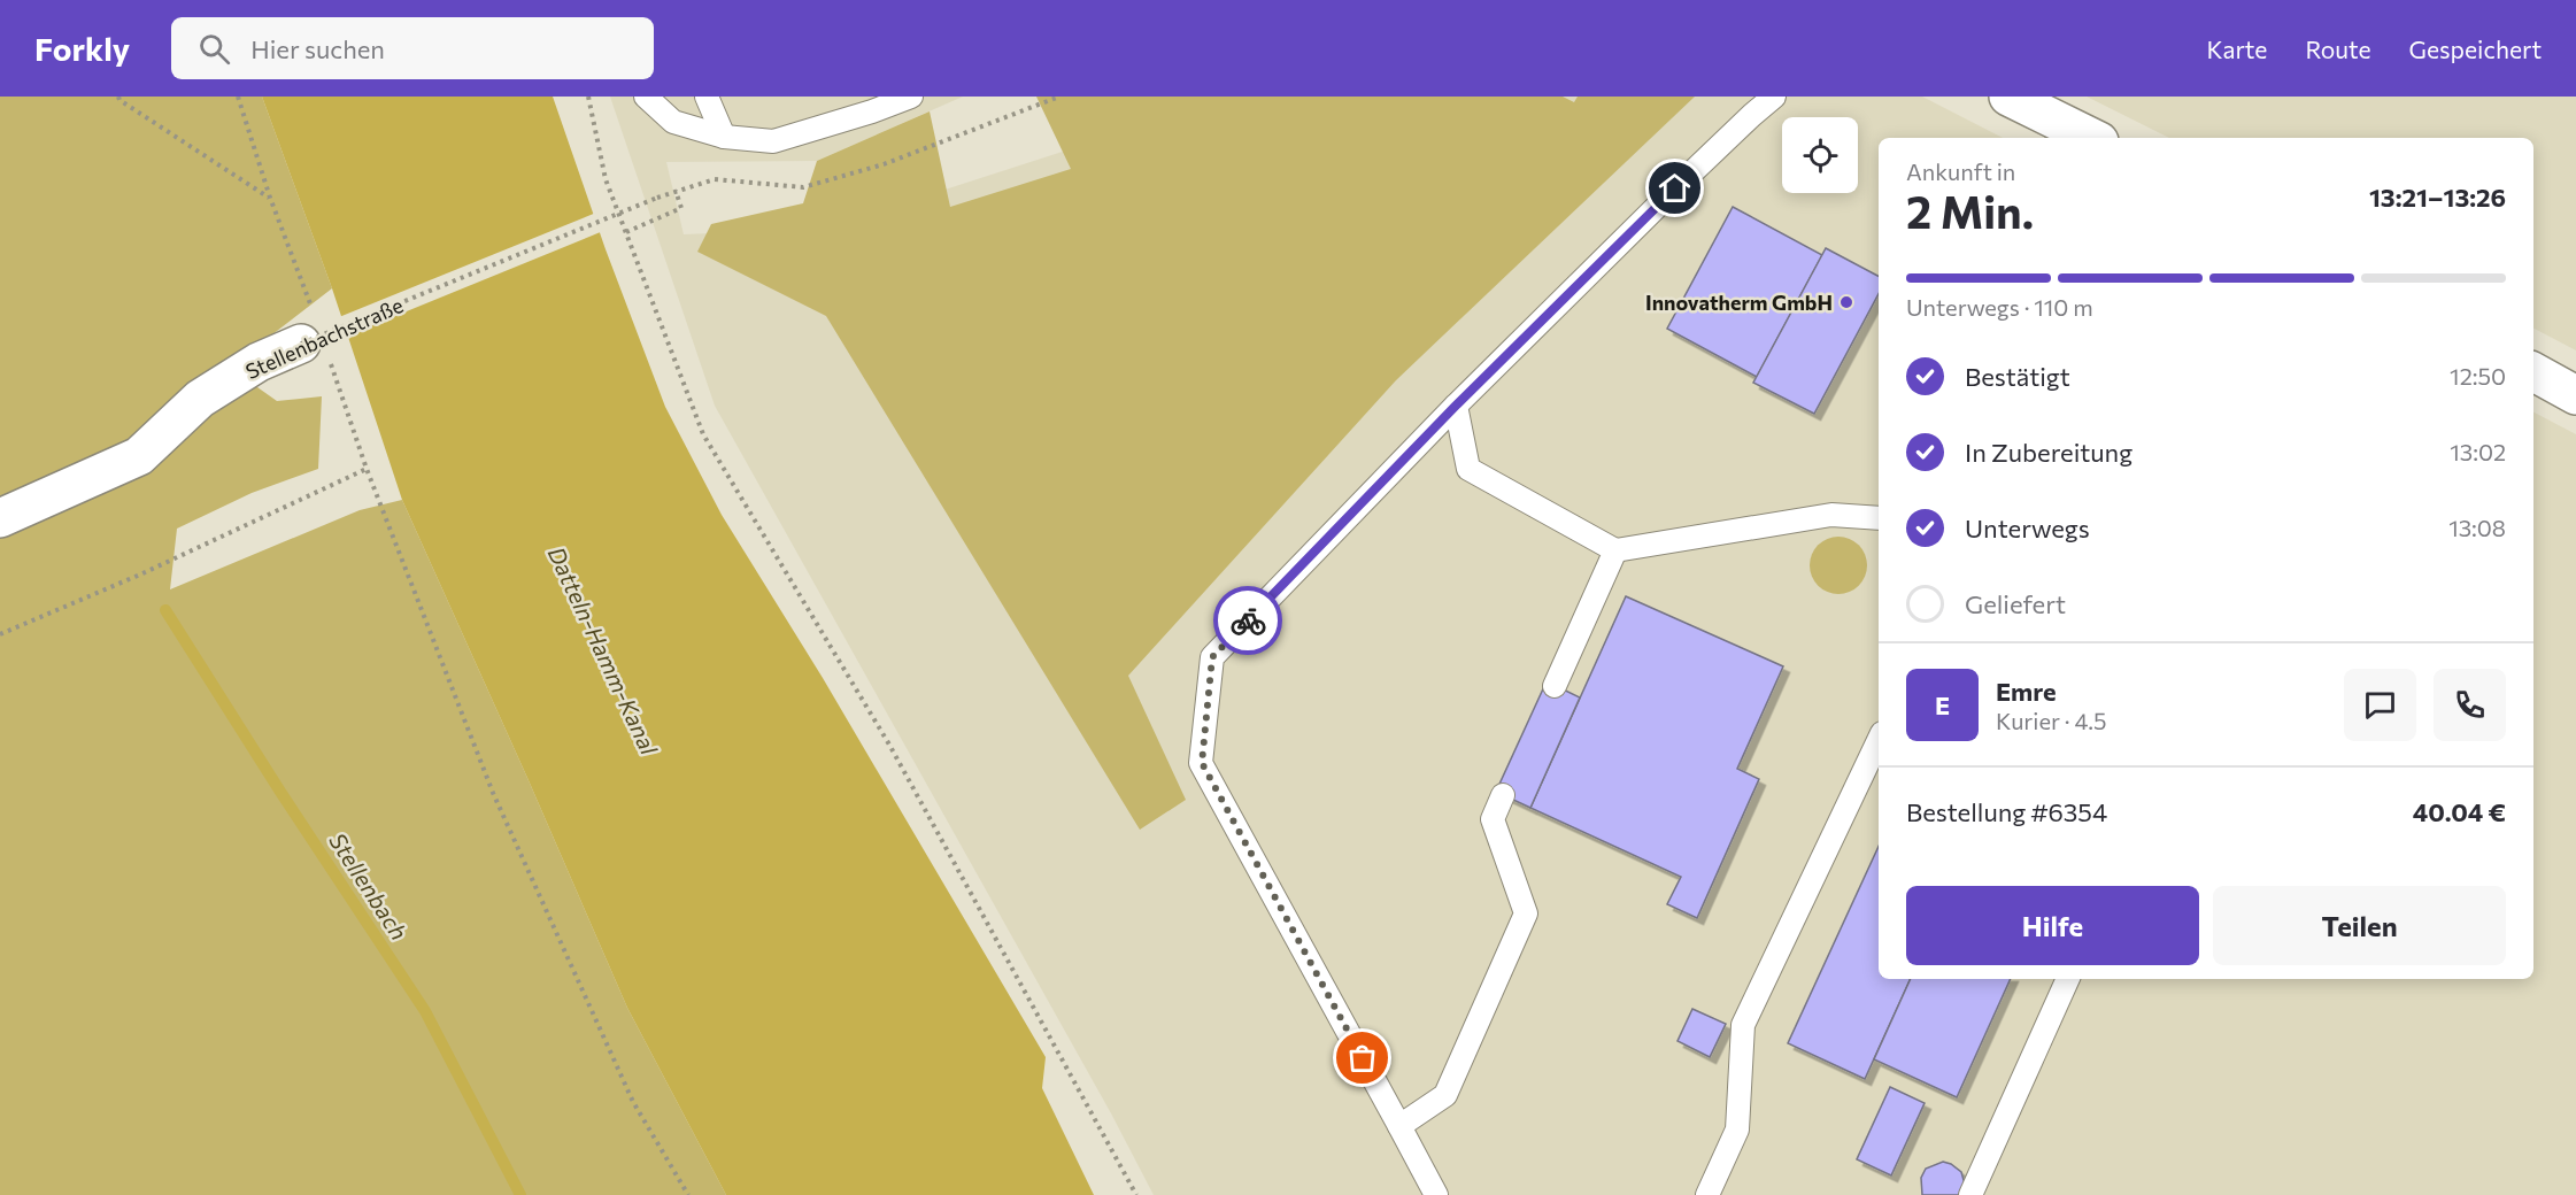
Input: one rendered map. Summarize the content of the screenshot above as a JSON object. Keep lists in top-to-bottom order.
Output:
{
  "streets": {
    "street": ["Stellenbachstraße"]
  },
  "water": ["Datteln-Hamm-Kanal", "Stellenbach"],
  "places": ["Innovatherm GmbH"],
  "page": {
    "header": "Forkly",
    "search": "Hier suchen",
    "nav": ["Karte", "Route", "Gespeichert"],
    "heading": ["2 Min.", "Ankunft in", "13:21–13:26"],
    "panel": [
      "Emre",
      "Kurier · 4.5",
      "Bestellung #6354",
      "40.04 €"
    ],
    "bar": "Unterwegs · 110 m",
    "list": [
      ["Bestätigt", "12:50"],
      ["In Zubereitung", "13:02"],
      ["Unterwegs", "13:08"],
      "Geliefert"
    ],
    "round": "E",
    "buttons": ["Hilfe", "Teilen"]
  }
}
